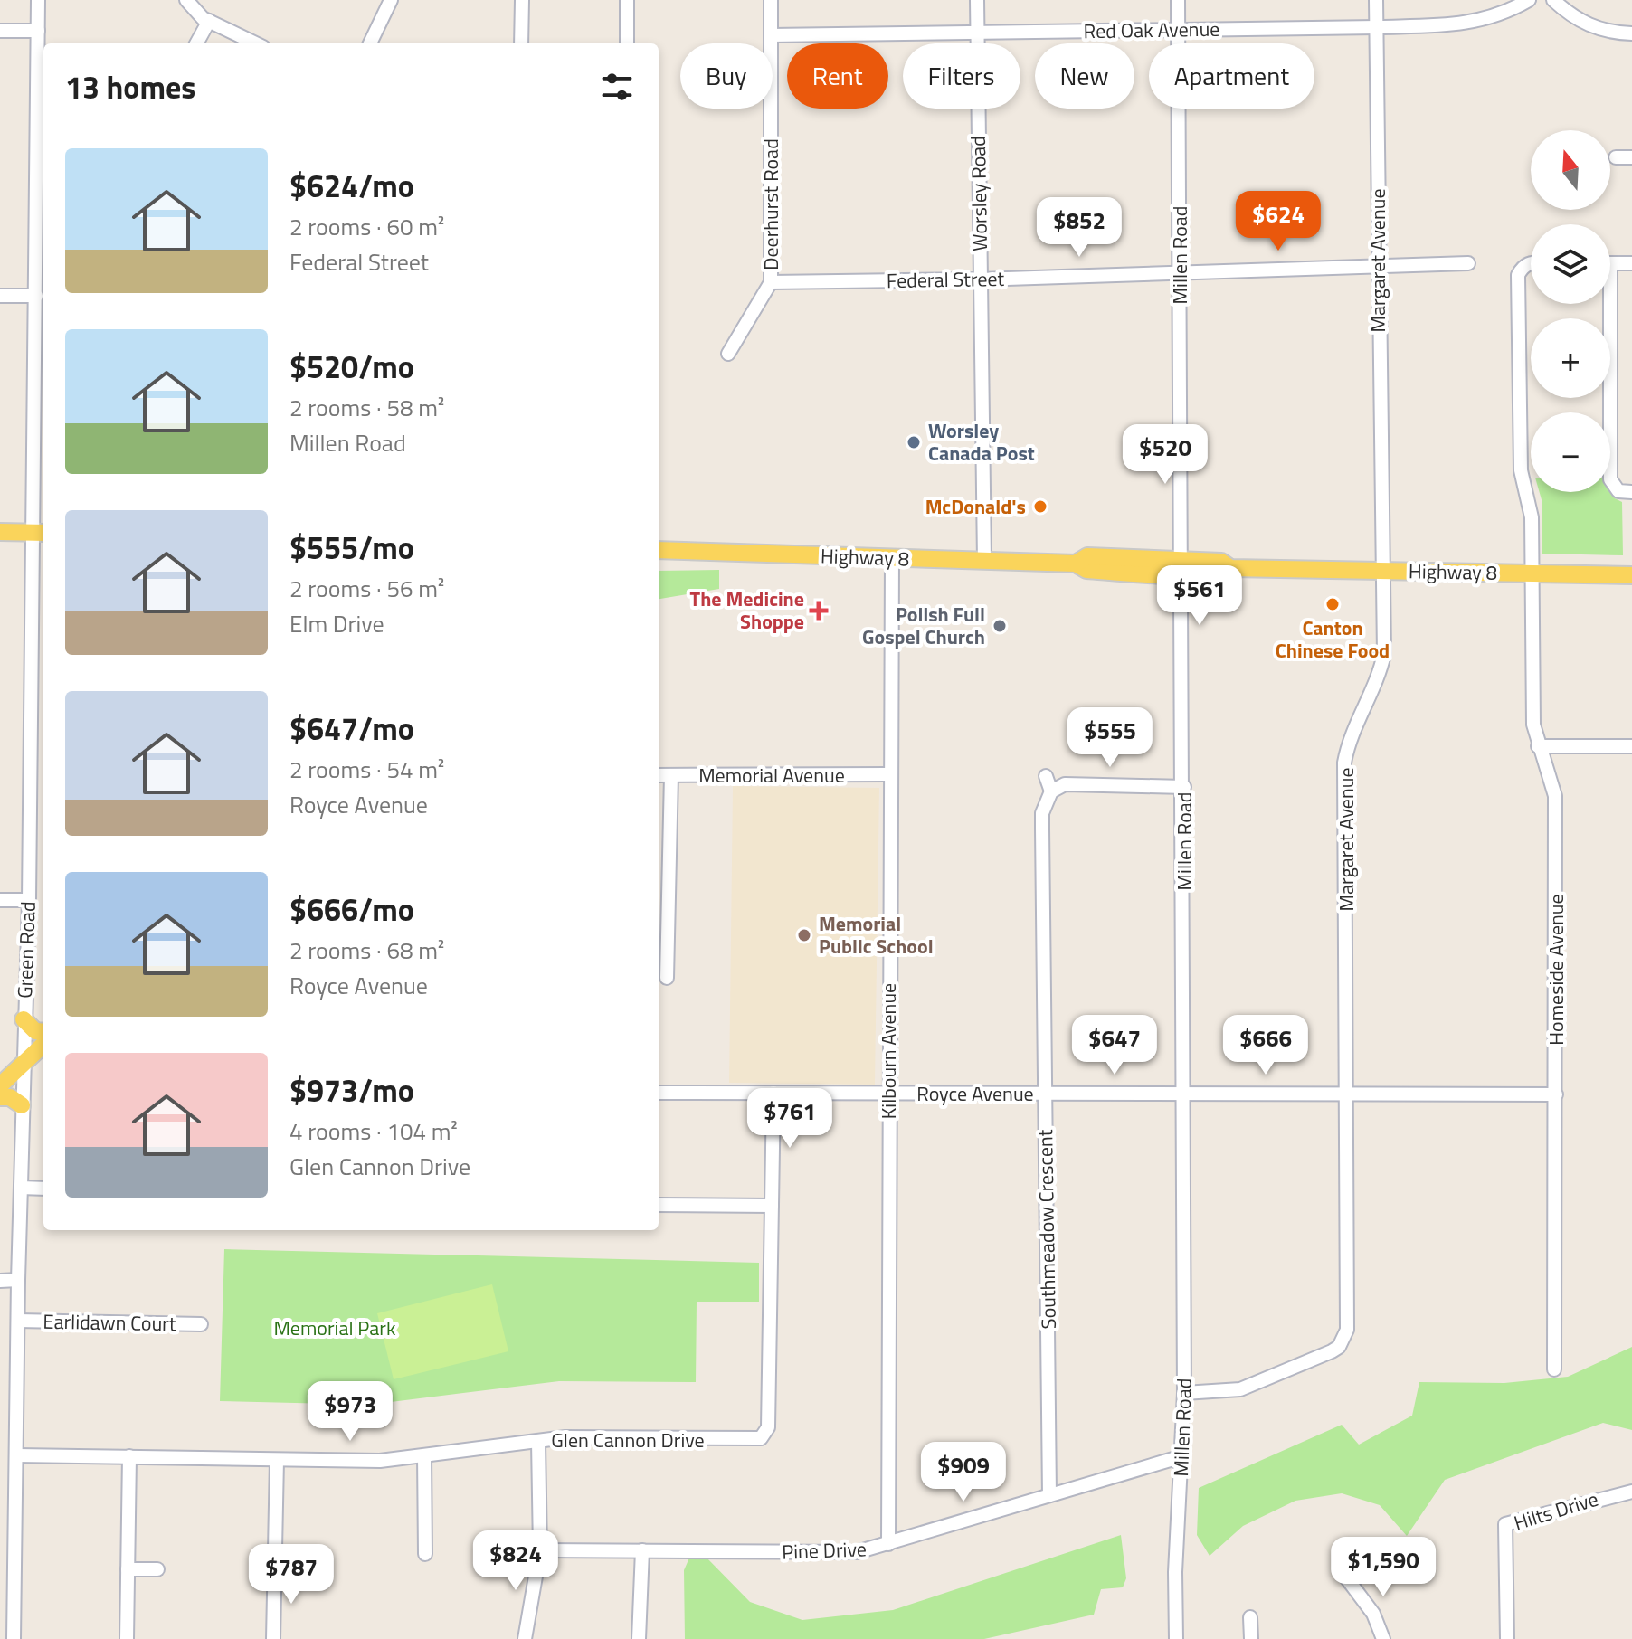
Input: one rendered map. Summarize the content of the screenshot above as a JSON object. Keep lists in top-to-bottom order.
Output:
{
  "streets": {
    "main road": ["Highway 8"],
    "street": [
      "Red Oak Avenue",
      "Worsley Road",
      "Deerhurst Road",
      "Millen Road",
      "Margaret Avenue",
      "Federal Street",
      "Memorial Avenue",
      "Green Road",
      "Homeside Avenue",
      "Kilbourn Avenue",
      "Royce Avenue",
      "Southmeadow Crescent",
      "Earlidawn Court",
      "Glen Cannon Drive",
      "Hilts Drive",
      "Pine Drive"
    ]
  },
  "crossings": [
    ["Red Oak Avenue", "Worsley Road"],
    ["Red Oak Avenue", "Deerhurst Road"],
    ["Red Oak Avenue", "Millen Road"],
    ["Red Oak Avenue", "Margaret Avenue"],
    ["Worsley Road", "Federal Street"],
    ["Worsley Road", "Highway 8"],
    ["Deerhurst Road", "Federal Street"],
    ["Millen Road", "Margaret Avenue"],
    ["Millen Road", "Federal Street"],
    ["Millen Road", "Highway 8"],
    ["Millen Road", "Royce Avenue"],
    ["Millen Road", "Pine Drive"],
    ["Margaret Avenue", "Federal Street"],
    ["Margaret Avenue", "Highway 8"],
    ["Margaret Avenue", "Royce Avenue"],
    ["Highway 8", "Homeside Avenue"],
    ["Highway 8", "Kilbourn Avenue"],
    ["Memorial Avenue", "Kilbourn Avenue"],
    ["Green Road", "Earlidawn Court"],
    ["Green Road", "Glen Cannon Drive"],
    ["Homeside Avenue", "Royce Avenue"],
    ["Kilbourn Avenue", "Royce Avenue"],
    ["Kilbourn Avenue", "Pine Drive"],
    ["Royce Avenue", "Southmeadow Crescent"],
    ["Royce Avenue", "Glen Cannon Drive"],
    ["Southmeadow Crescent", "Pine Drive"]
  ],
  "parks": ["Memorial Park"],
  "places": {
    "other": [
      "Worsley Canada Post",
      "McDonald's",
      "Canton Chinese Food",
      "Polish Full Gospel Church",
      "Memorial Public School"
    ],
    "health": ["The Medicine Shoppe"]
  },
  "north": "top",
  "page": {
    "chip": [
      "Buy",
      "Rent",
      "Filters",
      "New",
      "Apartment"
    ],
    "heading": "13 homes",
    "map_buttons": ["+", "−"],
    "list": [
      {
        "name": "$624/mo",
        "note": "2 rooms · 60 m² · Federal Street"
      },
      {
        "name": "$520/mo",
        "note": "2 rooms · 58 m² · Millen Road"
      },
      {
        "name": "$555/mo",
        "note": "2 rooms · 56 m² · Elm Drive"
      },
      {
        "name": "$647/mo",
        "note": "2 rooms · 54 m² · Royce Avenue"
      },
      {
        "name": "$666/mo",
        "note": "2 rooms · 68 m² · Royce Avenue"
      },
      {
        "name": "$973/mo",
        "note": "4 rooms · 104 m² · Glen Cannon Drive"
      }
    ],
    "price": [
      "$624",
      "$852",
      "$520",
      "$561",
      "$555",
      "$647",
      "$666",
      "$761",
      "$973",
      "$909",
      "$824",
      "$1,590",
      "$787"
    ]
  }
}
